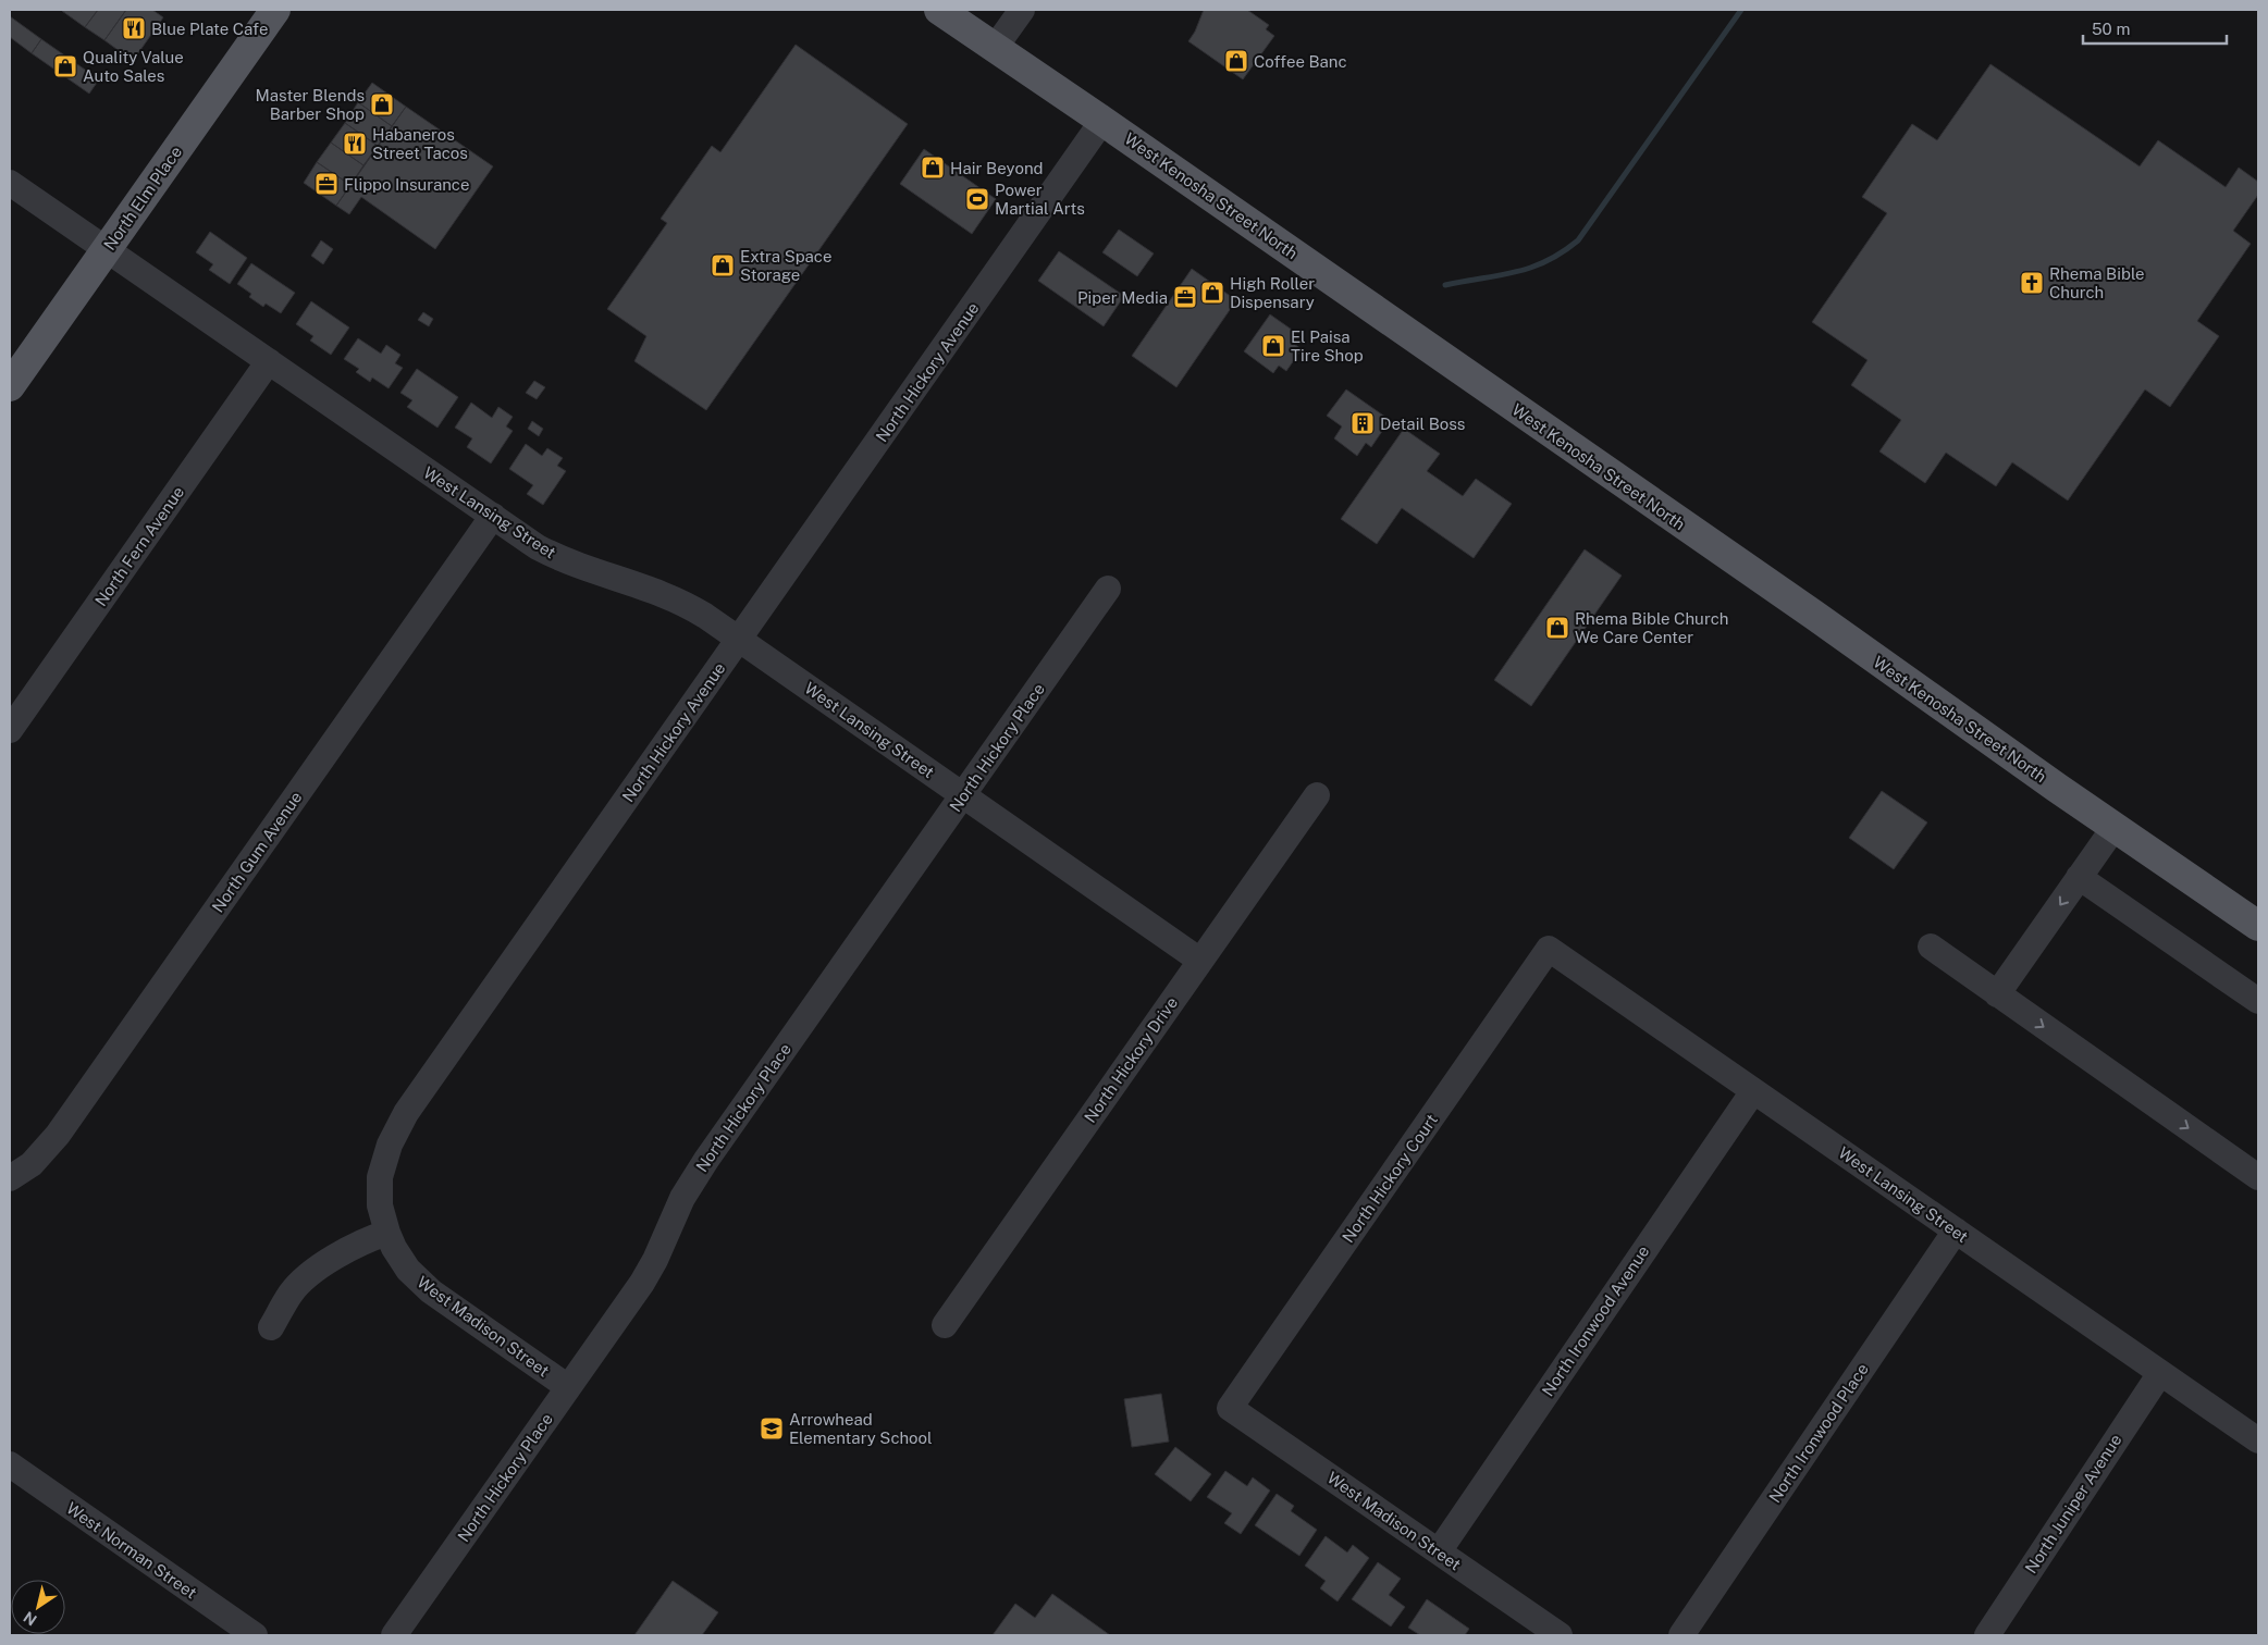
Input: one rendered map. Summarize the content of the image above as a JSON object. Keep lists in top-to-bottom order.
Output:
{
  "streets": {
    "main road": ["West Kenosha Street North", "North Elm Place"],
    "street": [
      "North Hickory Avenue",
      "West Lansing Street",
      "North Fern Avenue",
      "North Hickory Place",
      "North Gum Avenue",
      "North Hickory Drive",
      "North Hickory Court",
      "North Ironwood Avenue",
      "West Madison Street",
      "North Ironwood Place",
      "North Juniper Avenue",
      "West Norman Street"
    ]
  },
  "crossings": [
    ["West Kenosha Street North", "North Hickory Avenue"],
    ["North Elm Place", "West Lansing Street"],
    ["North Hickory Avenue", "West Lansing Street"],
    ["North Hickory Avenue", "West Madison Street"],
    ["West Lansing Street", "North Fern Avenue"],
    ["West Lansing Street", "North Hickory Place"],
    ["West Lansing Street", "North Gum Avenue"],
    ["West Lansing Street", "North Hickory Drive"],
    ["West Lansing Street", "North Hickory Court"],
    ["West Lansing Street", "North Ironwood Avenue"],
    ["West Lansing Street", "North Ironwood Place"],
    ["West Lansing Street", "North Juniper Avenue"],
    ["North Hickory Place", "West Madison Street"],
    ["North Hickory Court", "West Madison Street"],
    ["North Ironwood Avenue", "West Madison Street"]
  ],
  "places": {
    "restaurant": ["Blue Plate Cafe", "Habaneros Street Tacos"],
    "shop": [
      "Coffee Banc",
      "Quality Value Auto Sales",
      "Master Blends Barber Shop",
      "Hair Beyond",
      "Extra Space Storage",
      "High Roller Dispensary",
      "El Paisa Tire Shop",
      "Rhema Bible Church We Care Center"
    ],
    "office": ["Flippo Insurance", "Piper Media"],
    "sports": ["Power Martial Arts"],
    "church": ["Rhema Bible Church"],
    "building": ["Detail Boss"],
    "school or university": ["Arrowhead Elementary School"]
  },
  "scale_bar": "50 m",
  "north": "bottom left"
}
